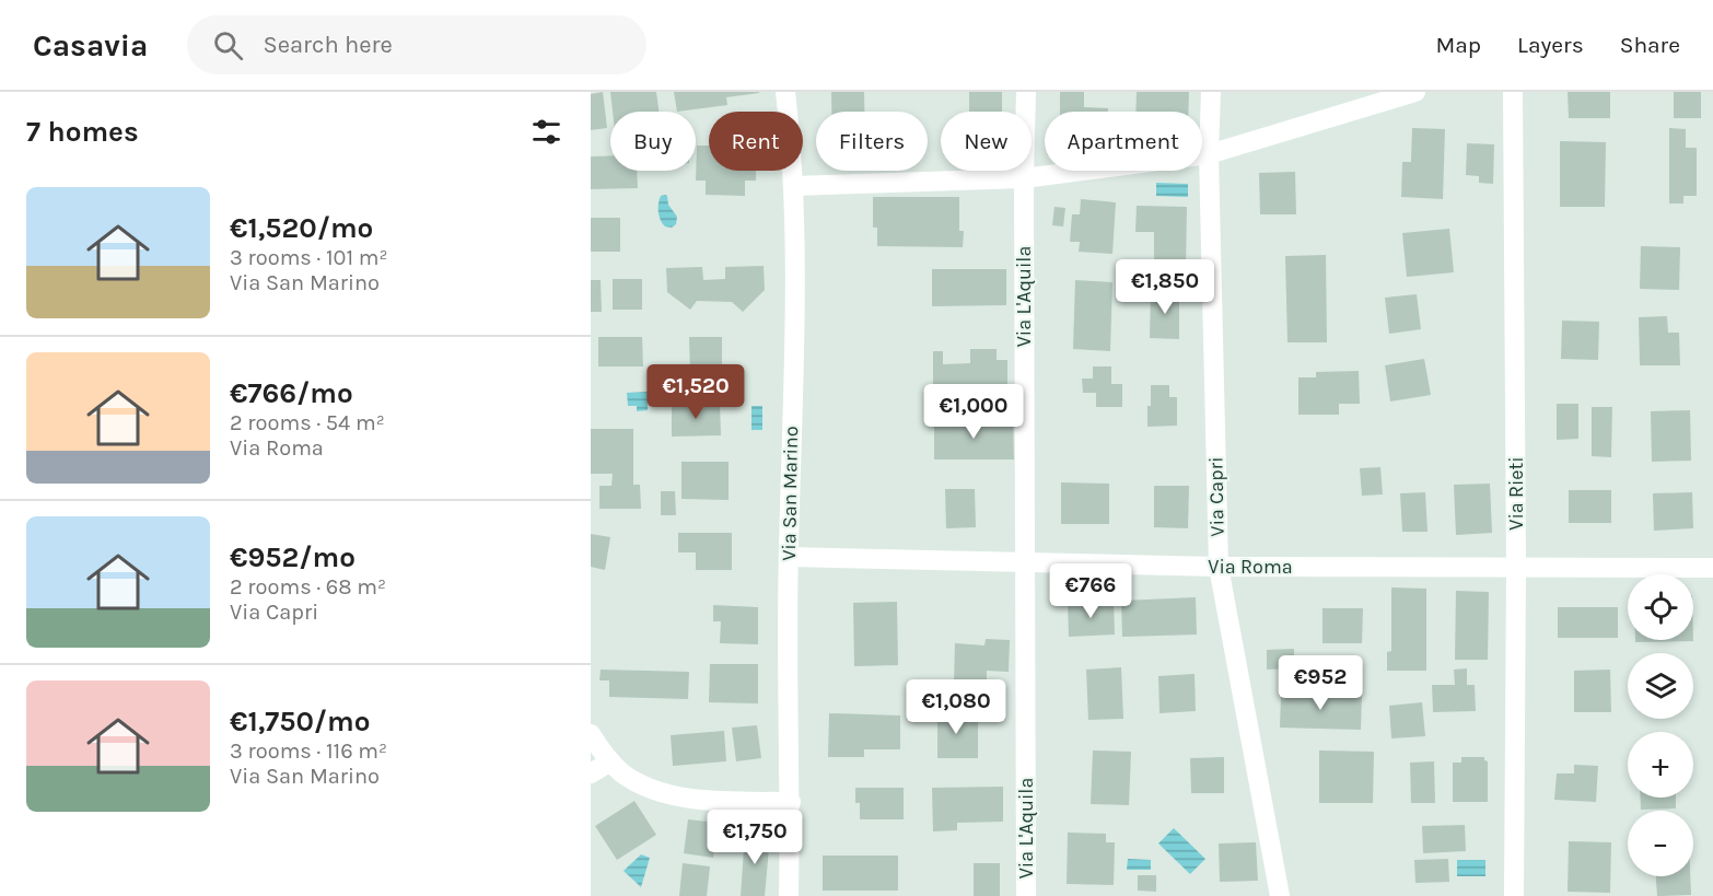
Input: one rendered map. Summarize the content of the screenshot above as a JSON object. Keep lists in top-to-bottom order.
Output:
{
  "streets": {
    "street": [
      "Via L'Aquila",
      "Via San Marino",
      "Via Rieti",
      "Via Capri",
      "Via Roma"
    ]
  },
  "crossings": [
    ["Via L'Aquila", "Via Roma"],
    ["Via San Marino", "Via Roma"],
    ["Via Rieti", "Via Roma"],
    ["Via Capri", "Via Roma"]
  ],
  "page": {
    "header": "Casavia",
    "search": "Search here",
    "nav": ["Map", "Layers", "Share"],
    "heading": "7 homes",
    "chip": [
      "Buy",
      "Rent",
      "Filters",
      "New",
      "Apartment"
    ],
    "list": [
      {
        "name": "€1,520/mo",
        "note": "3 rooms · 101 m² · Via San Marino"
      },
      {
        "name": "€766/mo",
        "note": "2 rooms · 54 m² · Via Roma"
      },
      {
        "name": "€952/mo",
        "note": "2 rooms · 68 m² · Via Capri"
      },
      {
        "name": "€1,750/mo",
        "note": "3 rooms · 116 m² · Via San Marino"
      }
    ],
    "price": [
      "€1,850",
      "€1,520",
      "€1,000",
      "€766",
      "€952",
      "€1,080",
      "€1,750"
    ],
    "map_buttons": ["+", "−"]
  }
}
